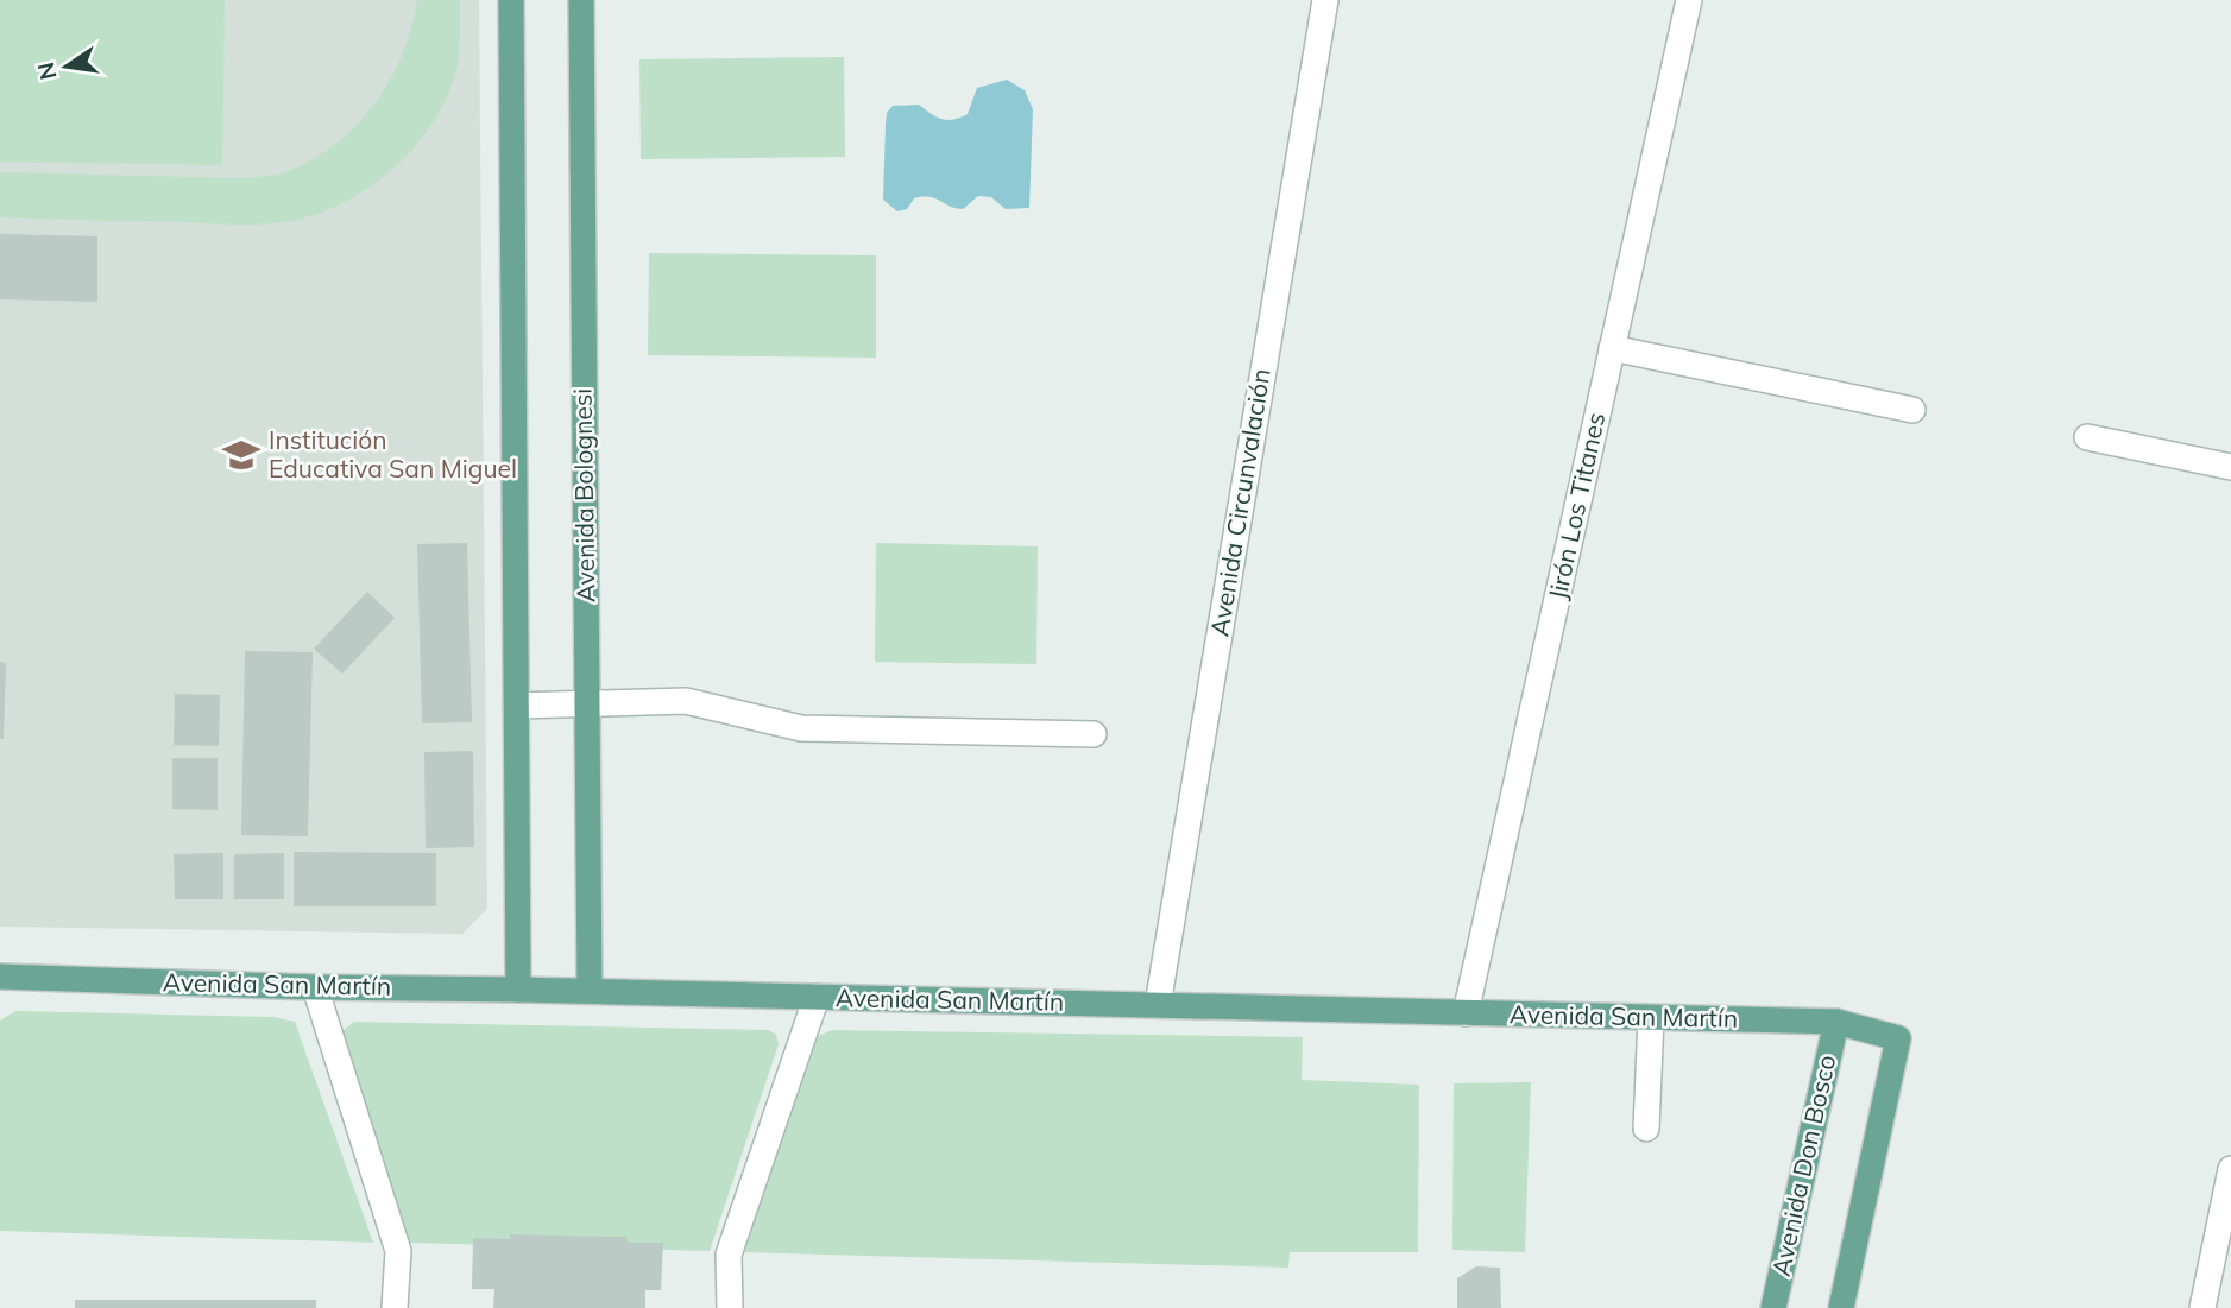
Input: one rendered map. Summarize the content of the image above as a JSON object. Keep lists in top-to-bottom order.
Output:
{
  "streets": {
    "main road": ["Avenida Bolognesi", "Avenida San Martín", "Avenida Don Bosco"],
    "street": ["Avenida Circunvalación", "Jirón Los Titanes"]
  },
  "crossings": [
    ["Avenida Bolognesi", "Avenida San Martín"],
    ["Avenida Circunvalación", "Avenida San Martín"],
    ["Jirón Los Titanes", "Avenida San Martín"],
    ["Avenida San Martín", "Avenida Don Bosco"]
  ],
  "places": {
    "school or university": ["Institución Educativa San Miguel"]
  },
  "north": "left"
}
